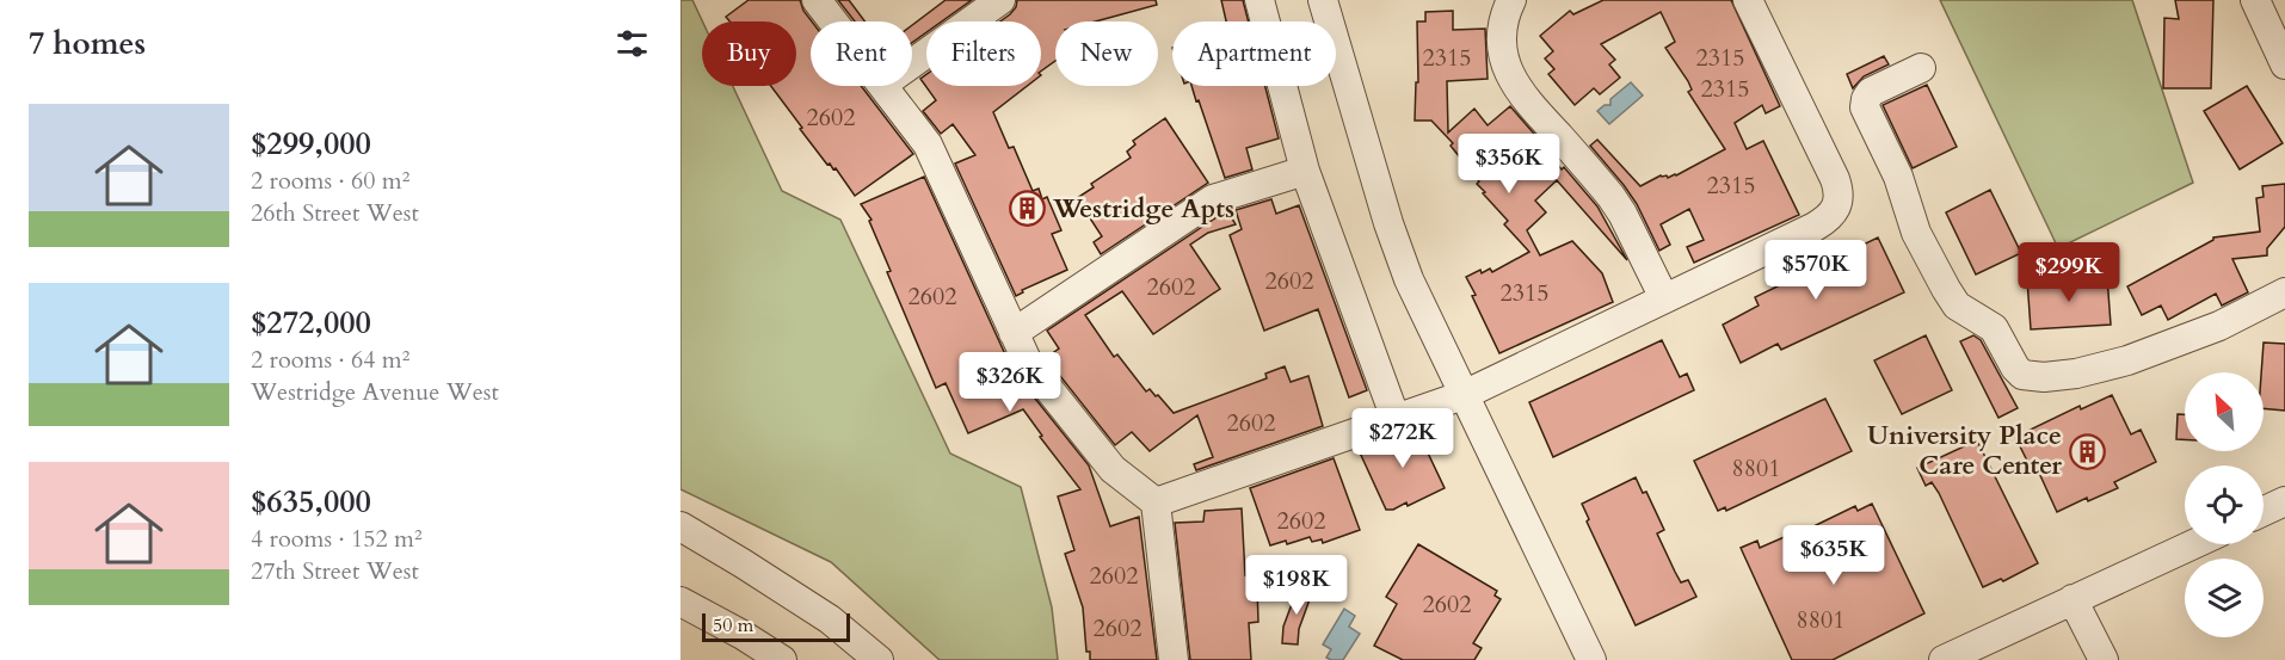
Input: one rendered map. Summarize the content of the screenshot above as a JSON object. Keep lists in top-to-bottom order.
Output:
{
  "places": {
    "building": ["Westridge Apts", "University Place Care Center"]
  },
  "house_numbers": [
    "2315",
    "2315",
    "2315",
    "2602",
    "2315",
    "2602",
    "2602",
    "2315",
    "2602",
    "2602",
    "8801",
    "2602",
    "2602",
    "2602",
    "8801",
    "2602"
  ],
  "scale_bar": "50 m",
  "north": "top left",
  "page": {
    "heading": "7 homes",
    "chip": [
      "Buy",
      "Rent",
      "Filters",
      "New",
      "Apartment"
    ],
    "list": [
      {
        "name": "$299,000",
        "note": "2 rooms · 60 m² · 26th Street West"
      },
      {
        "name": "$272,000",
        "note": "2 rooms · 64 m² · Westridge Avenue West"
      },
      {
        "name": "$635,000",
        "note": "4 rooms · 152 m² · 27th Street West"
      }
    ],
    "price": [
      "$356K",
      "$570K",
      "$299K",
      "$326K",
      "$272K",
      "$635K",
      "$198K"
    ],
    "scale": "50 m"
  }
}
